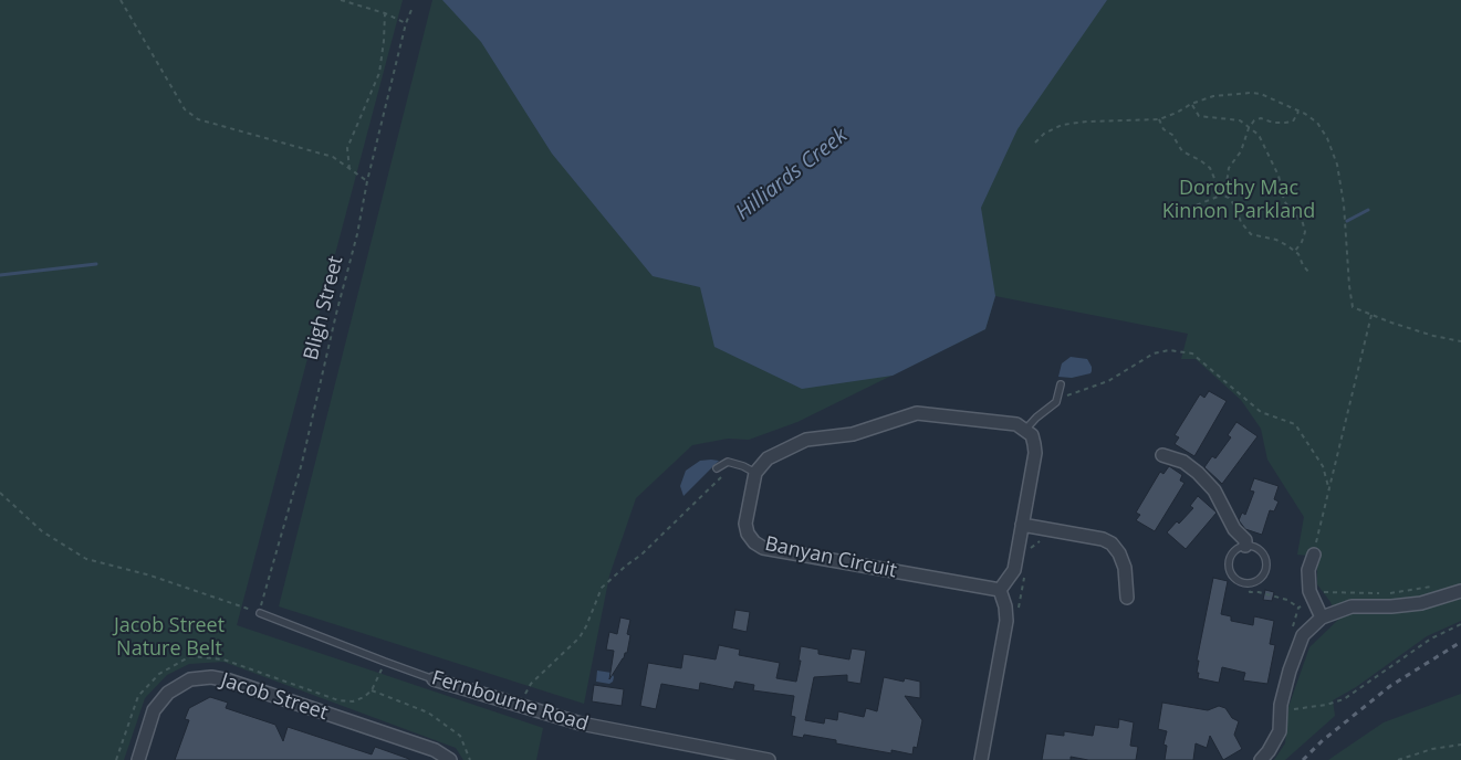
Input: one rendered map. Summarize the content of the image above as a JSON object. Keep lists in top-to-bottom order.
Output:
{
  "streets": {
    "street": ["Banyan Circuit", "Jacob Street", "Fernbourne Road"],
    "path": ["Bligh Street"]
  },
  "crossings": [
    ["Bligh Street", "Fernbourne Road"]
  ],
  "water": ["Hilliards Creek"],
  "parks": ["Dorothy Mac Kinnon Parkland", "Jacob Street Nature Belt"]
}
